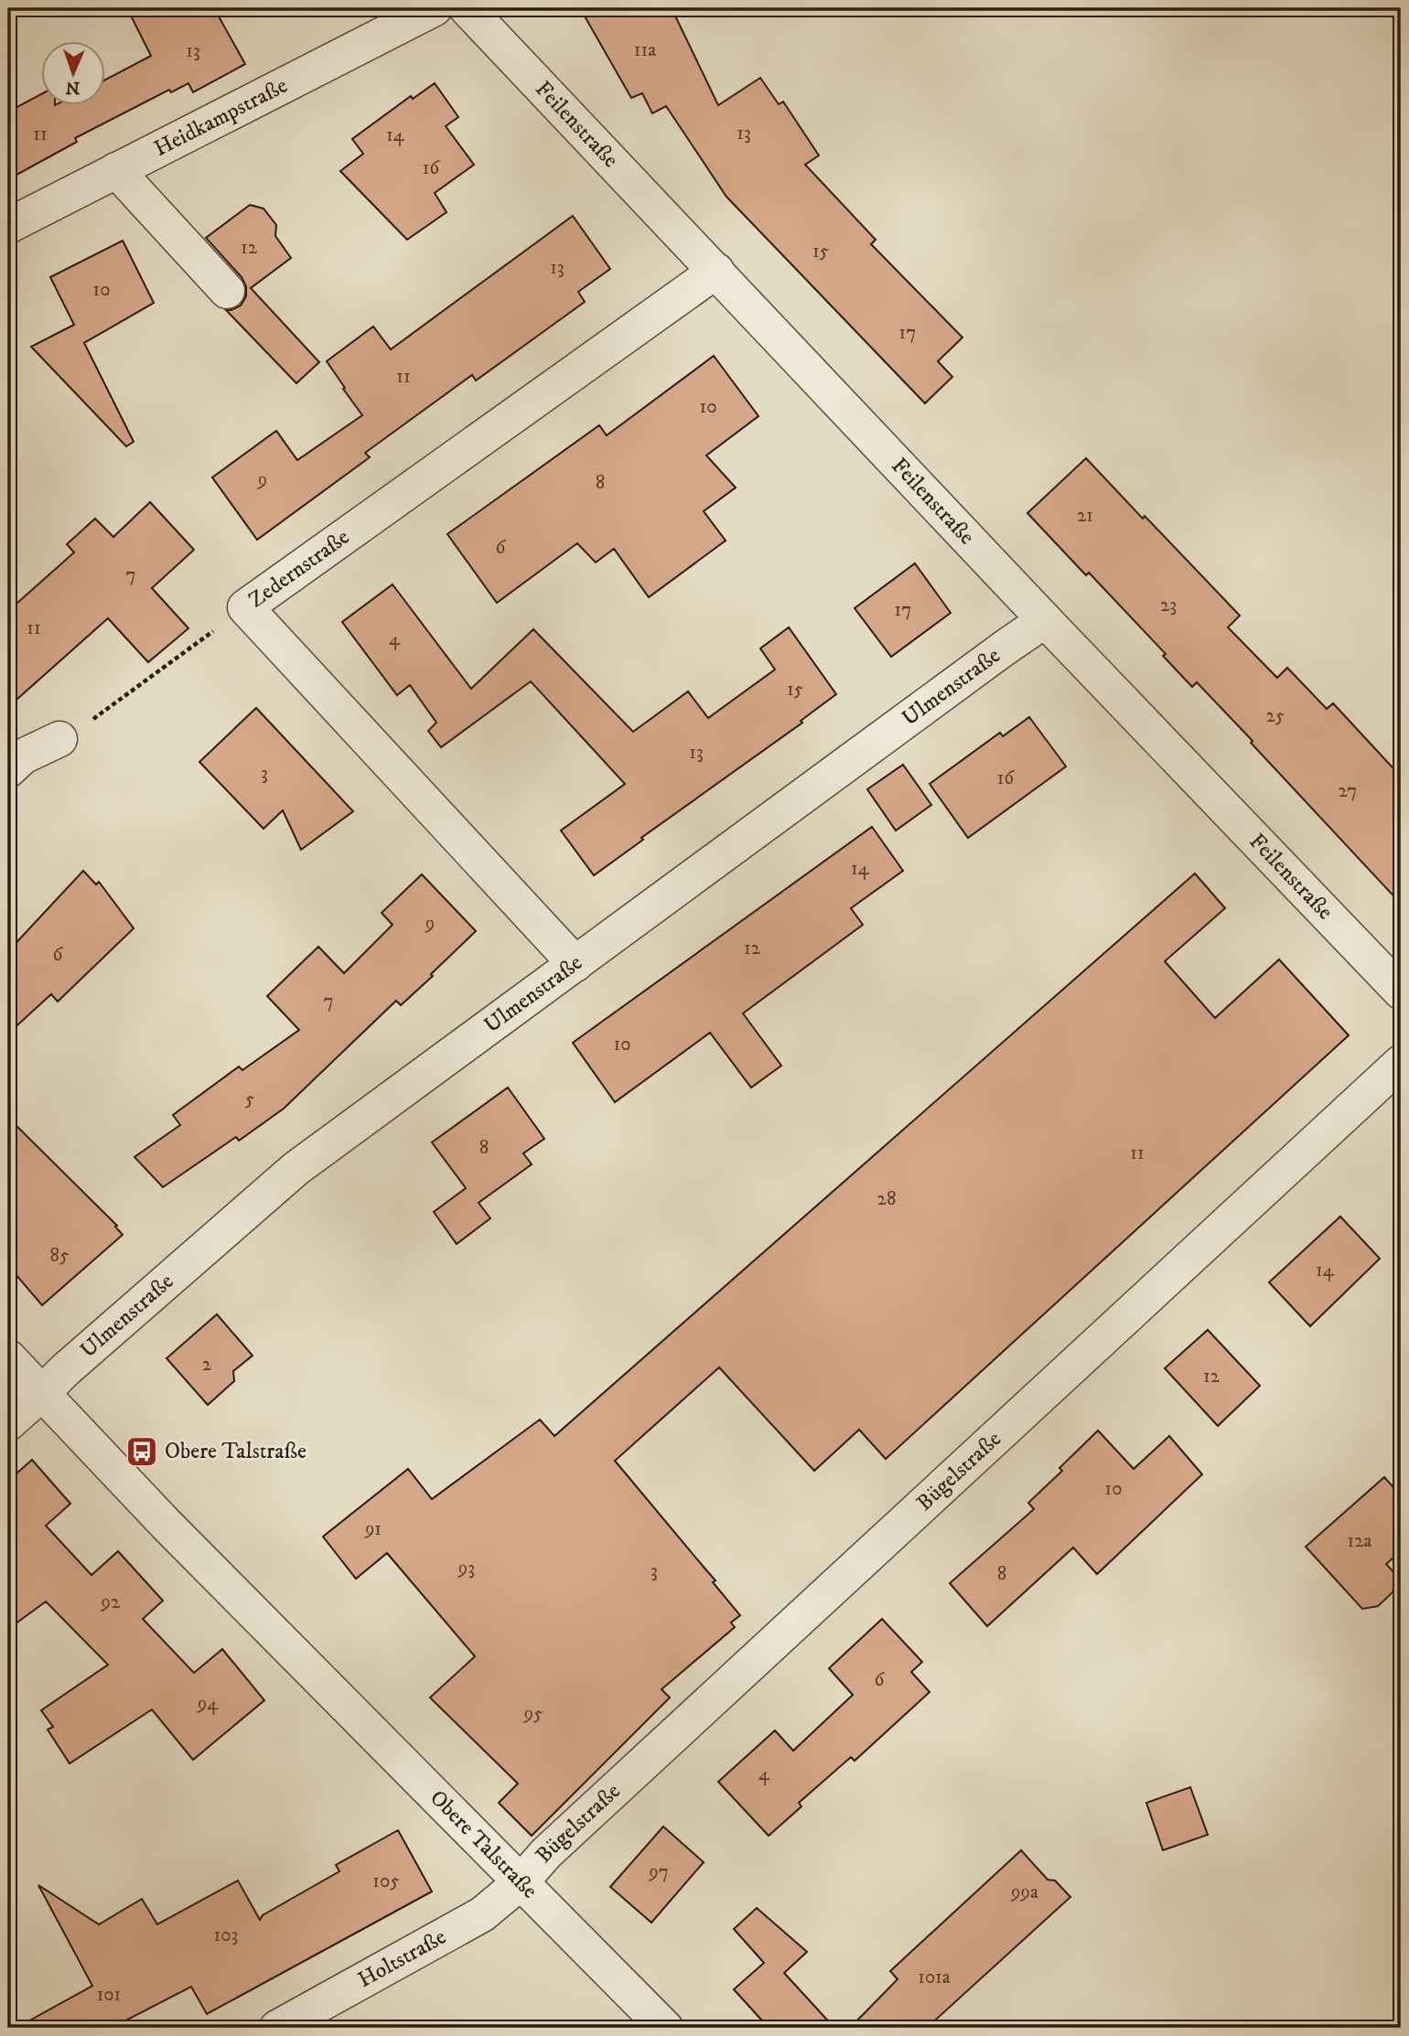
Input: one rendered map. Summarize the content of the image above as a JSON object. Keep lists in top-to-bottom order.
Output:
{
  "streets": {
    "street": [
      "Heidkampstraße",
      "Feilenstraße",
      "Zedernstraße",
      "Ulmenstraße",
      "Bügelstraße",
      "Obere Talstraße",
      "Holtstraße"
    ]
  },
  "crossings": [
    ["Feilenstraße", "Zedernstraße"],
    ["Feilenstraße", "Ulmenstraße"],
    ["Zedernstraße", "Ulmenstraße"],
    ["Ulmenstraße", "Obere Talstraße"],
    ["Bügelstraße", "Obere Talstraße"],
    ["Bügelstraße", "Holtstraße"],
    ["Obere Talstraße", "Holtstraße"]
  ],
  "places": {
    "bus stop": ["Obere Talstraße"]
  },
  "house_numbers": [
    "11a",
    "13",
    "13",
    "11",
    "14",
    "16",
    "12",
    "15",
    "13",
    "10",
    "17",
    "11",
    "10",
    "9",
    "8",
    "21",
    "6",
    "7",
    "23",
    "17",
    "11",
    "4",
    "15",
    "25",
    "13",
    "3",
    "16",
    "27",
    "14",
    "9",
    "12",
    "6",
    "7",
    "10",
    "5",
    "8",
    "11",
    "28",
    "85",
    "14",
    "2",
    "12",
    "10",
    "91",
    "12a",
    "93",
    "3",
    "8",
    "92",
    "6",
    "94",
    "95",
    "4",
    "97",
    "105",
    "99a",
    "103",
    "101a",
    "101"
  ],
  "north": "bottom"
}
